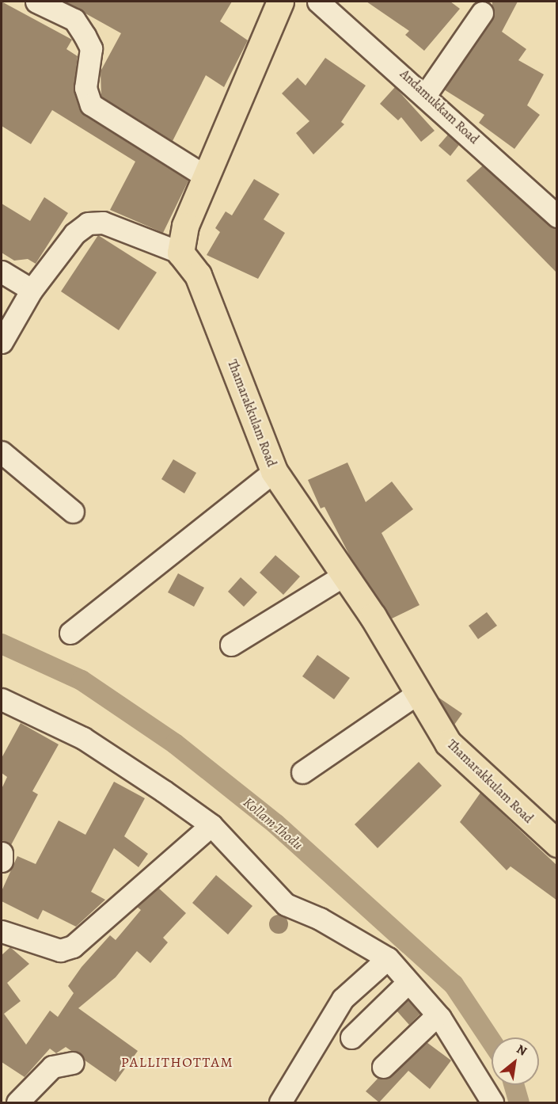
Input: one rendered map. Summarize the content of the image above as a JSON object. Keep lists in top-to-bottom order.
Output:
{
  "streets": {
    "main road": ["Thamarakkulam Road"],
    "street": ["Andamukkam Road"]
  },
  "districts": ["PALLITHOTTAM"],
  "water": ["Kollam Thodu"],
  "north": "top right"
}
